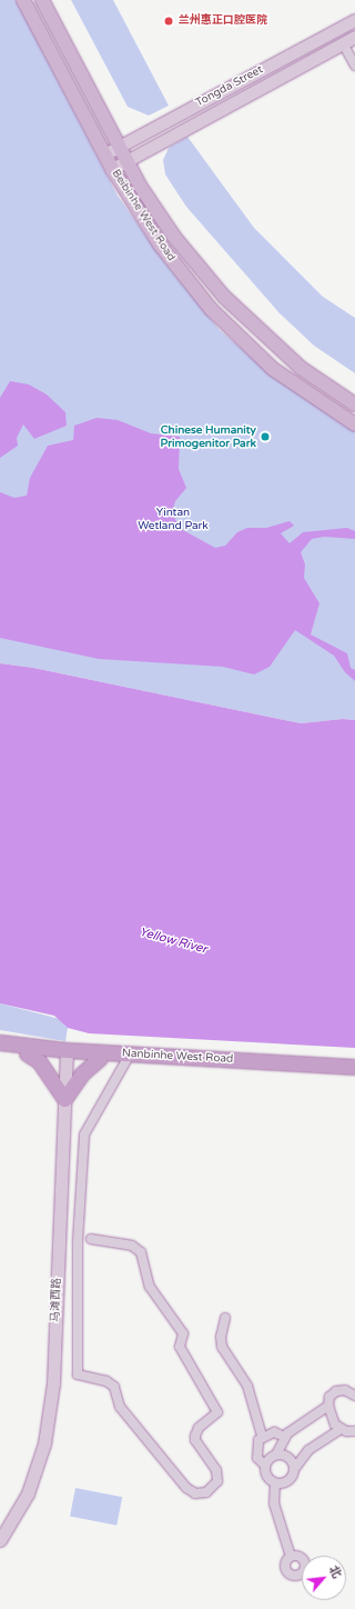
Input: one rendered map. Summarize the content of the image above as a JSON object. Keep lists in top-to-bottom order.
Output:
{
  "streets": {
    "highway": ["Nanbinhe West Road"],
    "main road": ["Tongda Street", "Beibinhe West Road", "马滩西路"]
  },
  "crossings": [
    ["Tongda Street", "Beibinhe West Road"],
    ["Nanbinhe West Road", "马滩西路"]
  ],
  "water": ["Yellow River"],
  "parks": ["Yintan Wetland Park"],
  "places": ["兰州惠正口腔医院", "Chinese Humanity Primogenitor Park"],
  "north": "top right"
}
